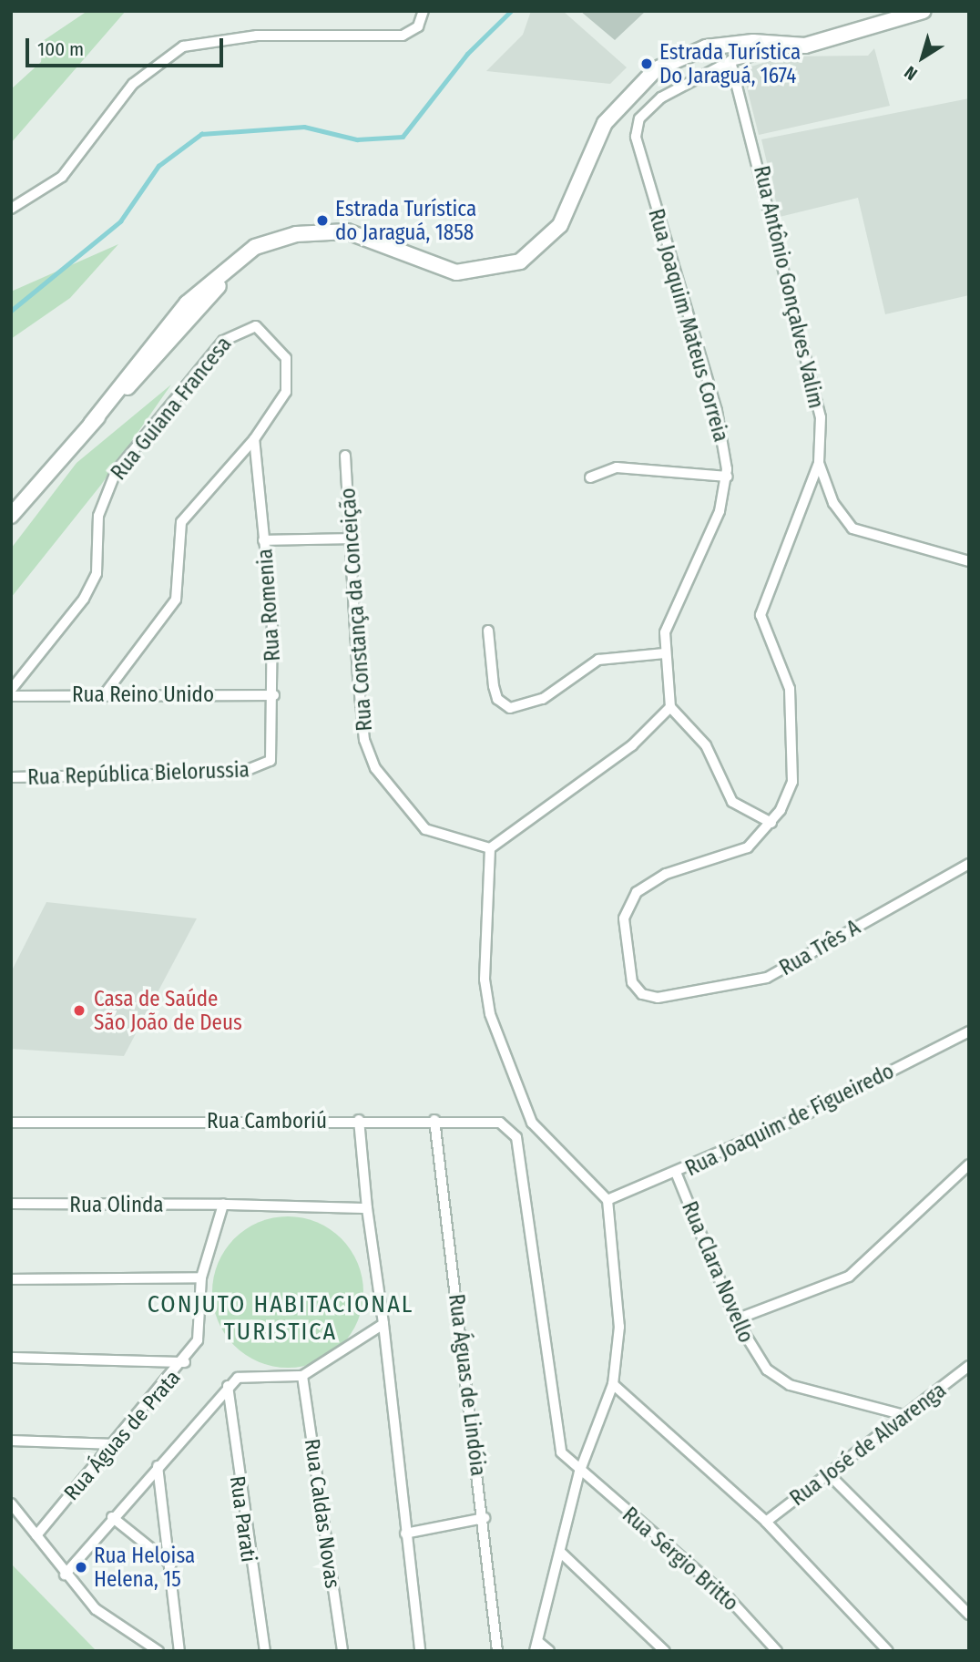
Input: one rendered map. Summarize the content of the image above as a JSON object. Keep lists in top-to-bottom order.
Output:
{
  "streets": {
    "street": [
      "Rua Antônio Gonçalves Valim",
      "Rua Joaquim Mateus Correia",
      "Rua Guiana Francesa",
      "Rua Romenia",
      "Rua Constança da Conceição",
      "Rua Reino Unido",
      "Rua República Bielorussia",
      "Rua Três A",
      "Rua Joaquim de Figueiredo",
      "Rua Camboriú",
      "Rua Olinda",
      "Rua Clara Novello",
      "Rua Águas de Lindóia",
      "Rua Águas de Prata",
      "Rua José de Alvarenga",
      "Rua Caldas Novas",
      "Rua Parati",
      "Rua Sérgio Britto"
    ]
  },
  "crossings": [
    ["Rua Antônio Gonçalves Valim", "Rua Joaquim Mateus Correia"],
    ["Rua Antônio Gonçalves Valim", "Rua Três A"],
    ["Rua Guiana Francesa", "Rua Romenia"],
    ["Rua Romenia", "Rua Reino Unido"],
    ["Rua Romenia", "Rua República Bielorussia"],
    ["Rua Joaquim de Figueiredo", "Rua Clara Novello"],
    ["Rua Camboriú", "Rua Águas de Lindóia"],
    ["Rua Camboriú", "Rua Sérgio Britto"],
    ["Rua Clara Novello", "Rua José de Alvarenga"]
  ],
  "districts": ["CONJUTO HABITACIONAL TURISTICA"],
  "places": [
    "Estrada Turística Do Jaraguá, 1674",
    "Estrada Turística do Jaraguá, 1858",
    "Casa de Saúde São João de Deus",
    "Rua Heloisa Helena, 15"
  ],
  "scale_bar": "100 m",
  "north": "bottom left"
}
